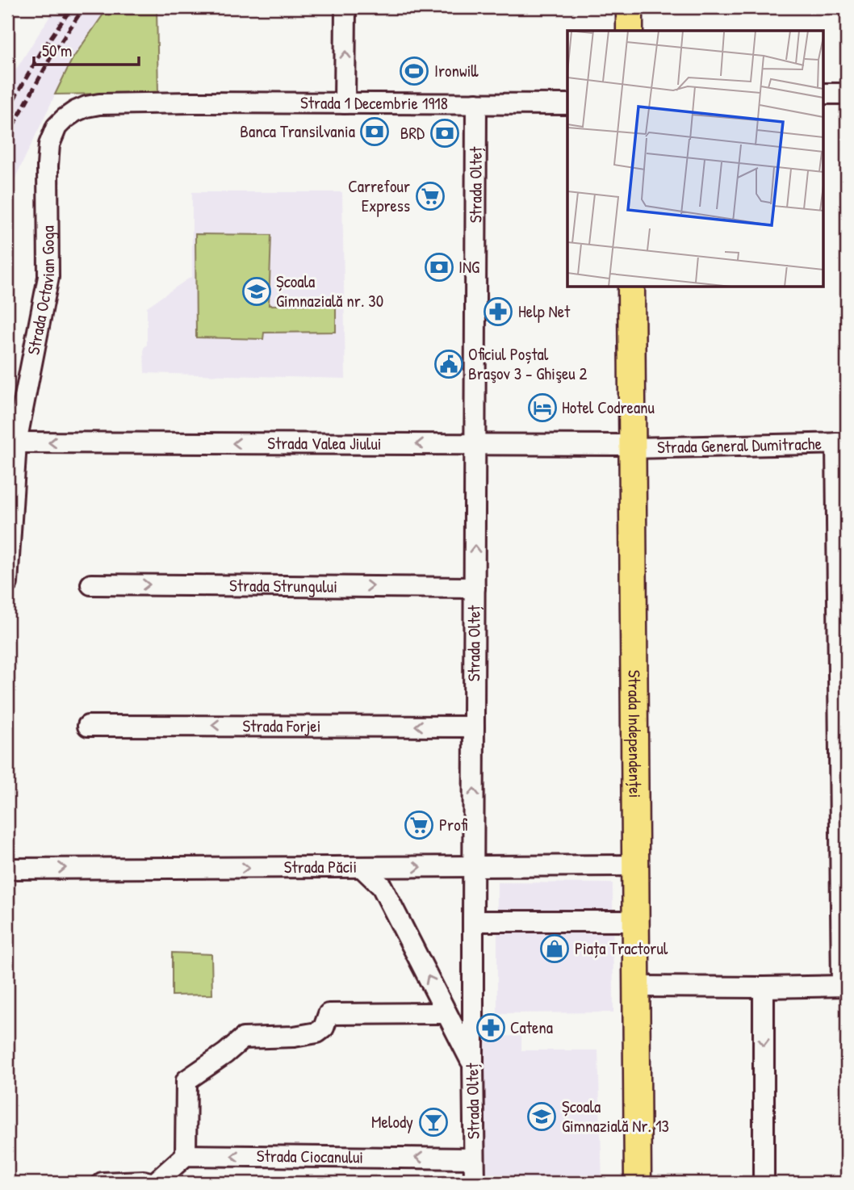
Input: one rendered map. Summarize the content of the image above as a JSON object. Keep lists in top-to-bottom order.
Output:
{
  "streets": {
    "main road": ["Strada Independenței"],
    "street": [
      "Strada 1 Decembrie 1918",
      "Strada Olteț",
      "Strada Octavian Goga",
      "Strada Valea Jiului",
      "Strada General Dumitrache",
      "Strada Strungului",
      "Strada Forjei",
      "Strada Păcii",
      "Strada Ciocanului"
    ]
  },
  "crossings": [
    ["Strada 1 Decembrie 1918", "Strada Olteț"],
    ["Strada 1 Decembrie 1918", "Strada Octavian Goga"],
    ["Strada Olteț", "Strada Valea Jiului"],
    ["Strada Olteț", "Strada Strungului"],
    ["Strada Olteț", "Strada Forjei"],
    ["Strada Olteț", "Strada Păcii"],
    ["Strada Olteț", "Strada Ciocanului"],
    ["Strada Octavian Goga", "Strada Valea Jiului"],
    ["Strada Valea Jiului", "Strada General Dumitrache"],
    ["Strada Valea Jiului", "Strada Independenței"],
    ["Strada General Dumitrache", "Strada Independenței"],
    ["Strada Independenței", "Strada Păcii"]
  ],
  "one_way": [
    "Strada Valea Jiului",
    "Strada Strungului",
    "Strada Forjei",
    "Strada Păcii",
    "Strada Ciocanului"
  ],
  "places": {
    "sports": ["Ironwill"],
    "bank": ["Banca Transilvania", "BRD", "ING"],
    "supermarket": ["Carrefour Express", "Profi"],
    "school or university": ["Școala Gimnazială nr. 30", "Școala Gimnazială Nr. 13"],
    "pharmacy": ["Help Net", "Catena"],
    "public building": ["Oficiul Poștal Braşov 3 - Ghişeu 2"],
    "hotel": ["Hotel Codreanu"],
    "shop": ["Piața Tractorul"],
    "bar": ["Melody"]
  },
  "scale_bar": "50 m"
}
